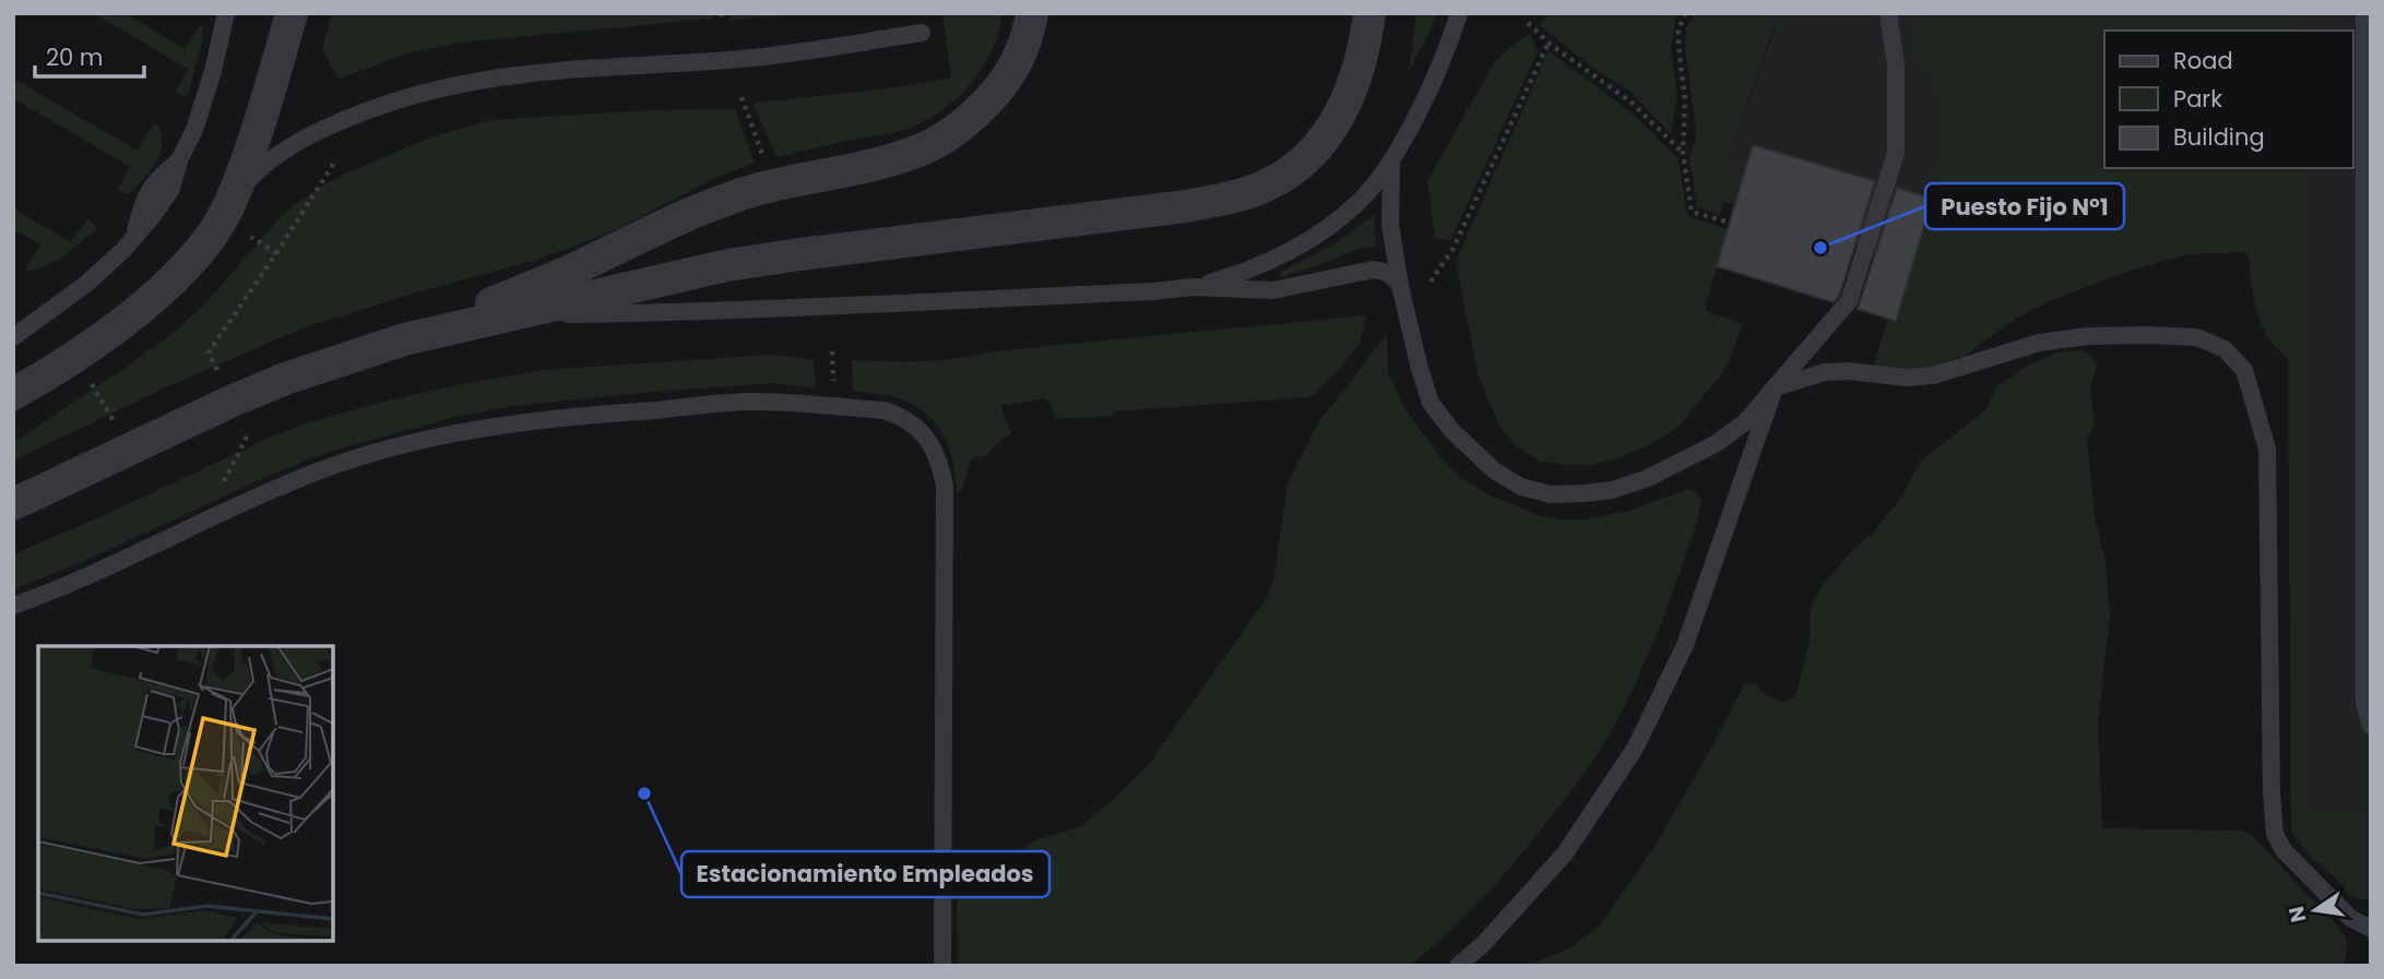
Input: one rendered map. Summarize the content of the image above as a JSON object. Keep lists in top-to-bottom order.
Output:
{
  "places": ["Puesto Fijo N°1", "Estacionamiento Empleados"],
  "legend": ["Road", "Park", "Building"],
  "scale_bar": "20 m",
  "north": "left"
}
